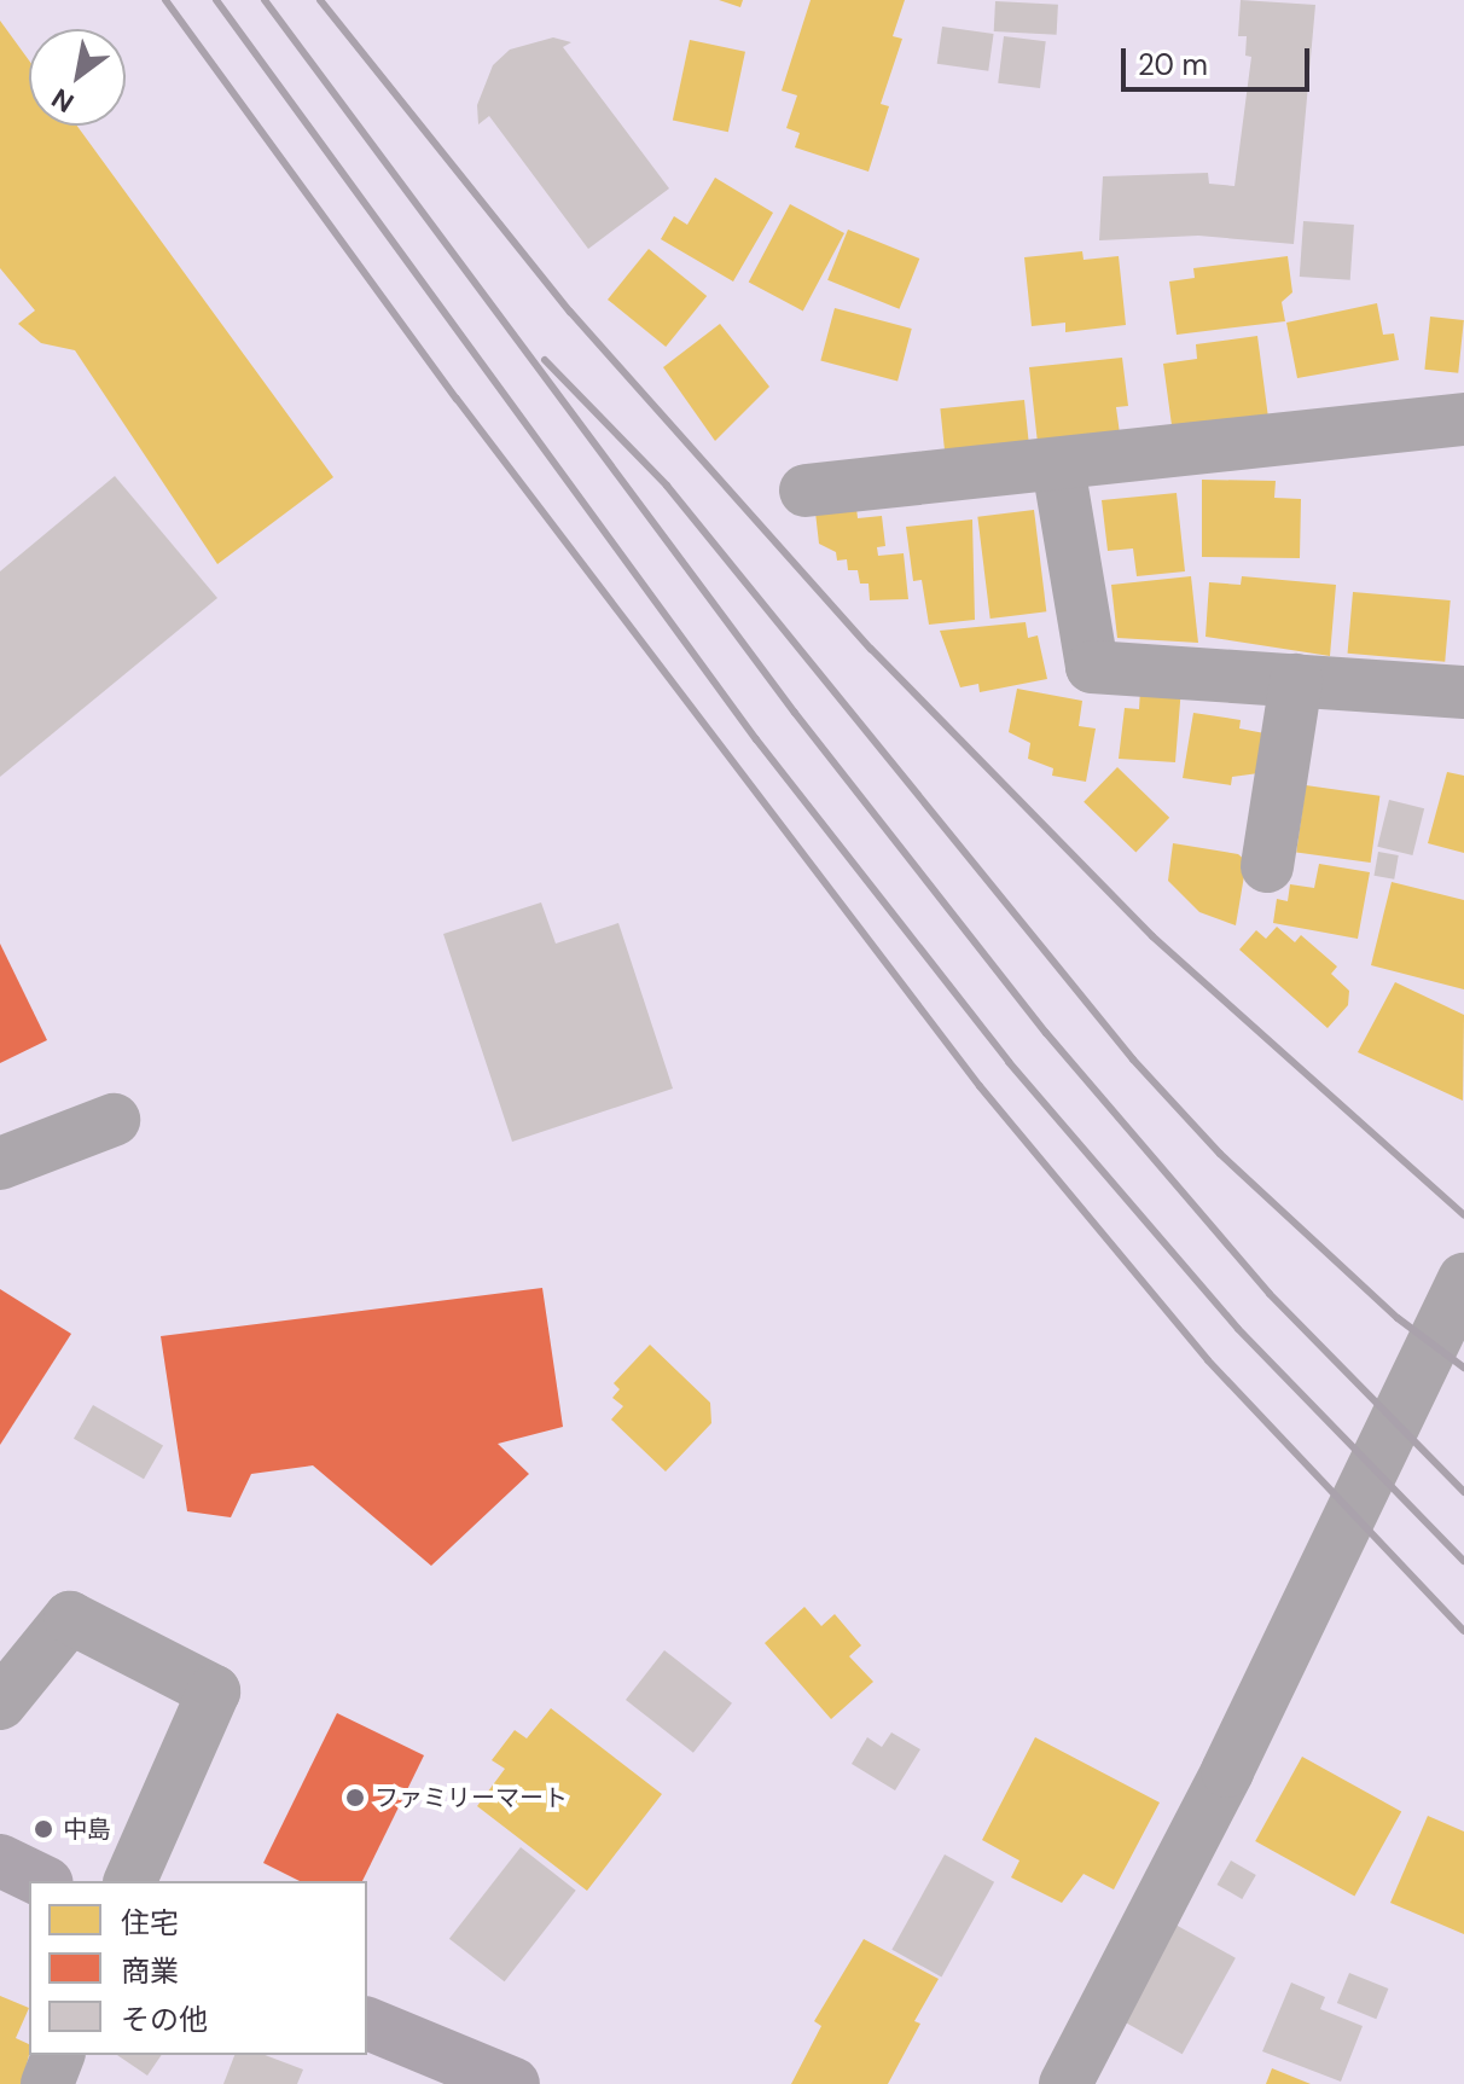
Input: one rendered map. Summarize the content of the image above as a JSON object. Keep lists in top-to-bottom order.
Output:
{
  "places": ["ファミリーマート", "中島"],
  "legend": ["住宅", "商業", "その他"],
  "scale_bar": "20 m",
  "north": "bottom left"
}
